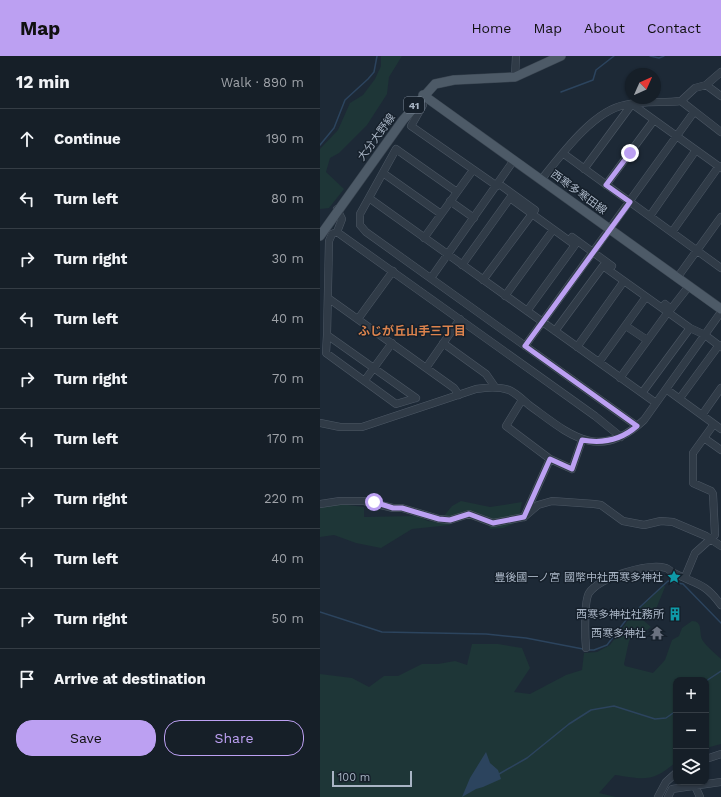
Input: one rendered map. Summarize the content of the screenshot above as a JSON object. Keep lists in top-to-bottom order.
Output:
{
  "streets": {
    "main road": ["41", "大分大野線", "西寒多寒田線"]
  },
  "crossings": [
    ["大分大野線", "西寒多寒田線"]
  ],
  "districts": ["ふじが丘山手三丁目"],
  "places": {
    "place": ["豊後國一ノ宮 國幣中社西寒多神社"],
    "building": ["西寒多神社社務所"],
    "temple": ["西寒多神社"]
  },
  "scale_bar": "100 m",
  "north": "top right",
  "page": {
    "header": "Map",
    "nav": [
      "Home",
      "Map",
      "About",
      "Contact"
    ],
    "heading": ["12 min", "Walk · 890 m"],
    "list": [
      ["Continue", "190 m"],
      ["Turn left", "80 m"],
      ["Turn right", "30 m"],
      ["Turn left", "40 m"],
      ["Turn right", "70 m"],
      ["Turn left", "170 m"],
      ["Turn right", "220 m"],
      ["Turn left", "40 m"],
      ["Turn right", "50 m"],
      "Arrive at destination"
    ],
    "map_buttons": ["+", "−"],
    "buttons": ["Save", "Share"],
    "scale": "100 m"
  }
}
